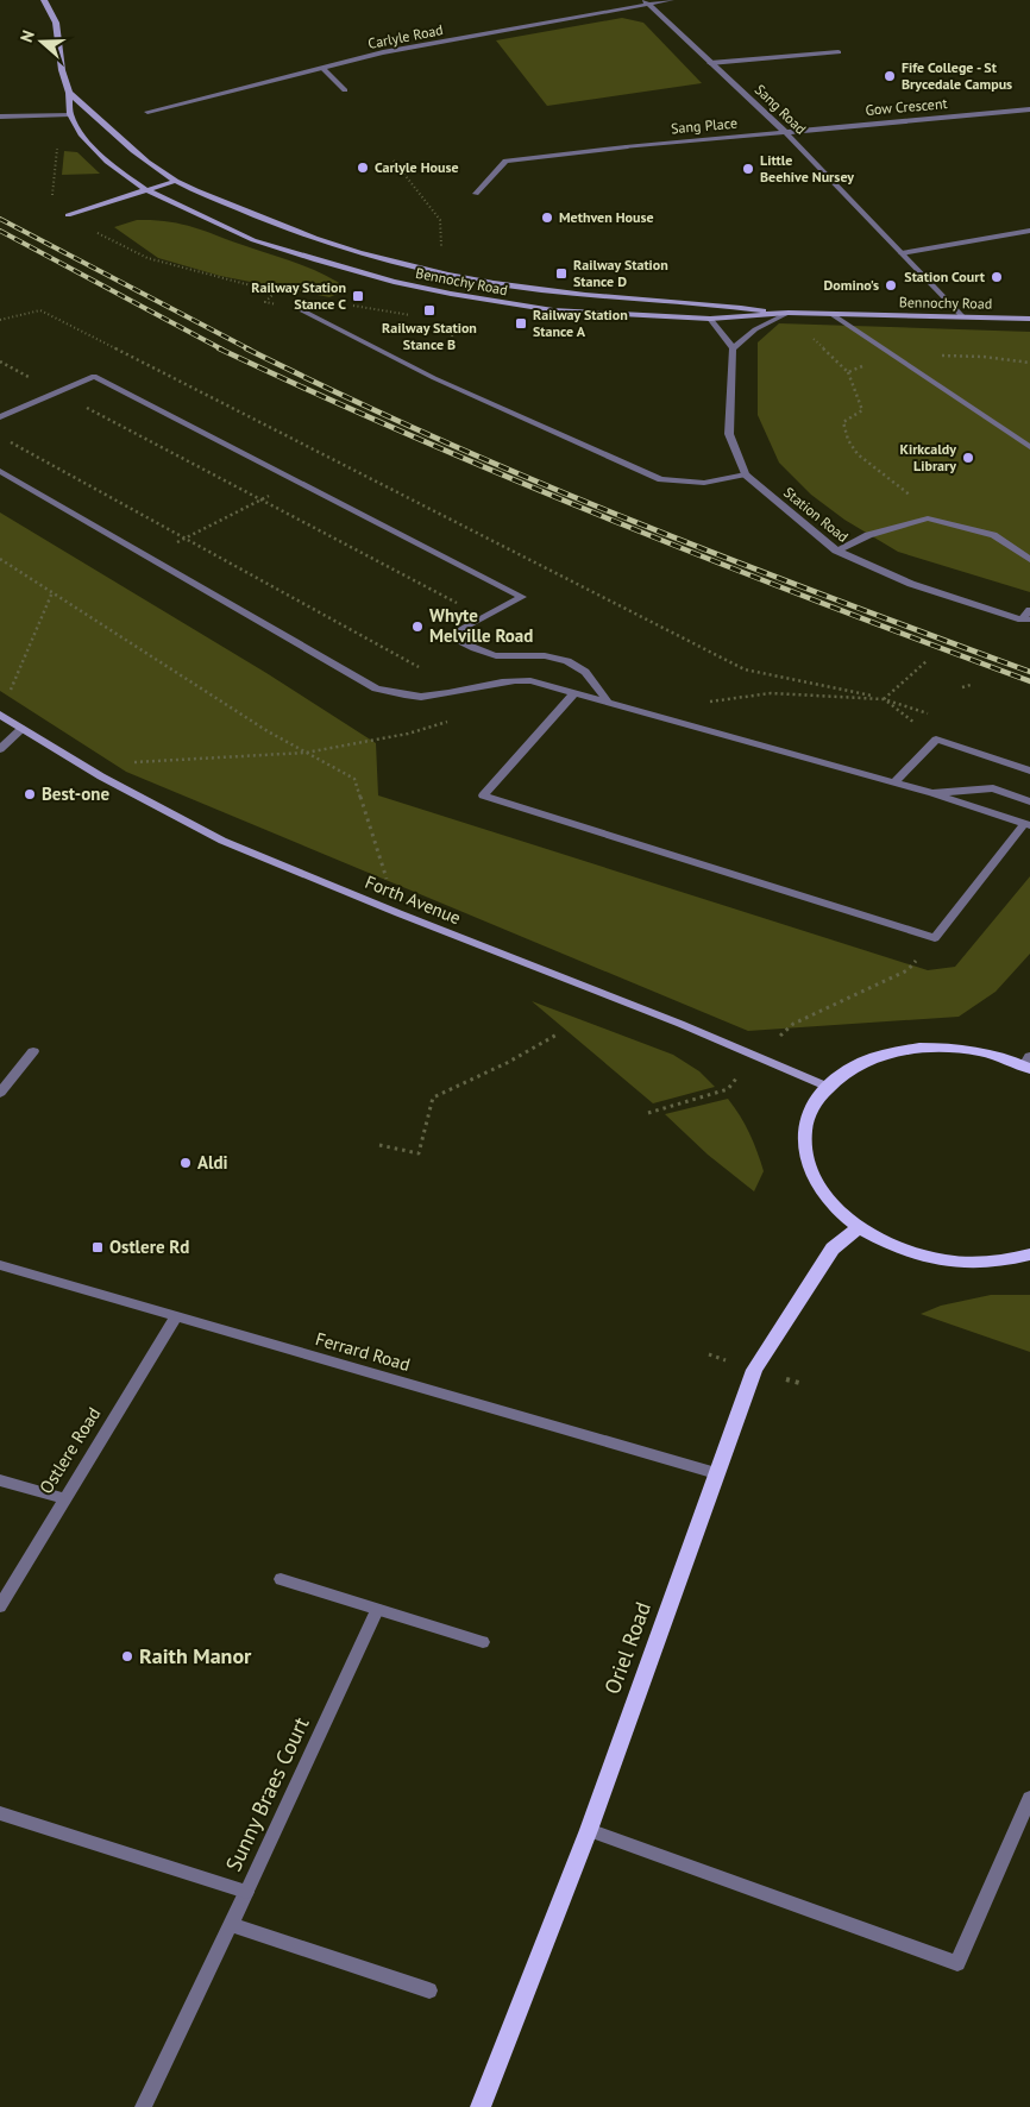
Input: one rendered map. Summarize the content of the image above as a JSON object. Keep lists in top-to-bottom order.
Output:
{
  "streets": {
    "main road": ["Bennochy Road", "Forth Avenue", "Oriel Road"],
    "street": [
      "Carlyle Road",
      "Gow Crescent",
      "Sang Road",
      "Sang Place",
      "Station Road",
      "Ferrard Road",
      "Ostlere Road",
      "Sunny Braes Court"
    ]
  },
  "crossings": [
    ["Carlyle Road", "Sang Road"],
    ["Gow Crescent", "Sang Road"],
    ["Gow Crescent", "Sang Place"],
    ["Sang Road", "Sang Place"],
    ["Sang Road", "Bennochy Road"],
    ["Ferrard Road", "Ostlere Road"],
    ["Ferrard Road", "Oriel Road"]
  ],
  "places": {
    "other": [
      "Fife College - St Brycedale Campus",
      "Carlyle House",
      "Little Beehive Nursey",
      "Methven House",
      "Station Court",
      "Domino's",
      "Kirkcaldy Library",
      "Whyte Melville Road",
      "Best-one",
      "Aldi",
      "Raith Manor"
    ],
    "transit": [
      "Railway Station Stance D",
      "Railway Station Stance C",
      "Railway Station Stance B",
      "Railway Station Stance A",
      "Ostlere Rd"
    ]
  },
  "north": "left"
}
